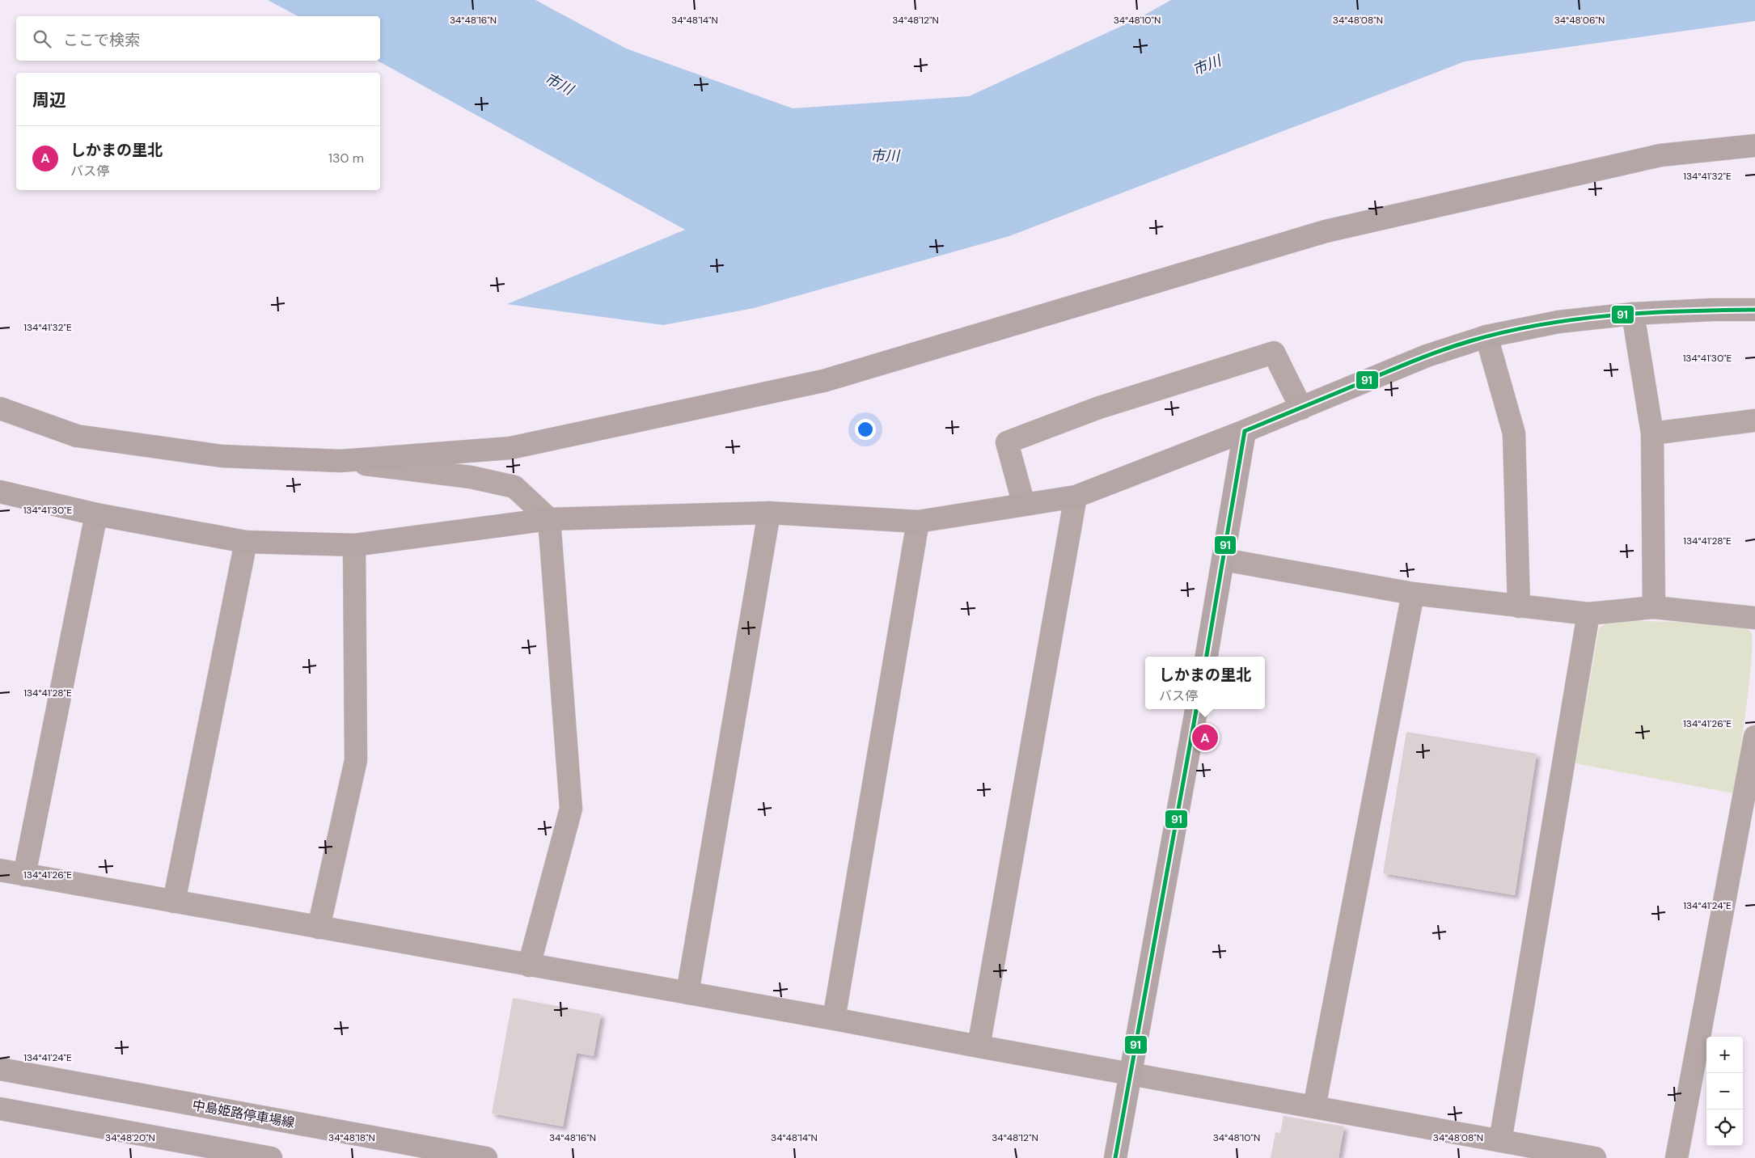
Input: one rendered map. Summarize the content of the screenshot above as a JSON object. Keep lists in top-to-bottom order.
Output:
{
  "streets": {
    "street": ["中島姫路停車場線"]
  },
  "water": ["市川"],
  "lines": ["transit line 91"],
  "page": {
    "search": "ここで検索",
    "heading": "周辺",
    "list": [
      {
        "mark": "A",
        "name": "しかまの里北",
        "note": "バス停",
        "value": "130 m"
      }
    ],
    "popup": ["しかまの里北", "バス停"],
    "pins": "A",
    "map_buttons": ["+", "−"]
  },
  "coordinates": [
    "34°48'16\"N",
    "34°48'14\"N",
    "34°48'12\"N",
    "34°48'10\"N",
    "34°48'08\"N",
    "34°48'06\"N",
    "134°41'32\"E",
    "134°41'30\"E",
    "134°41'28\"E",
    "134°41'26\"E",
    "134°41'24\"E",
    "34°48'20\"N",
    "34°48'18\"N"
  ]
}
